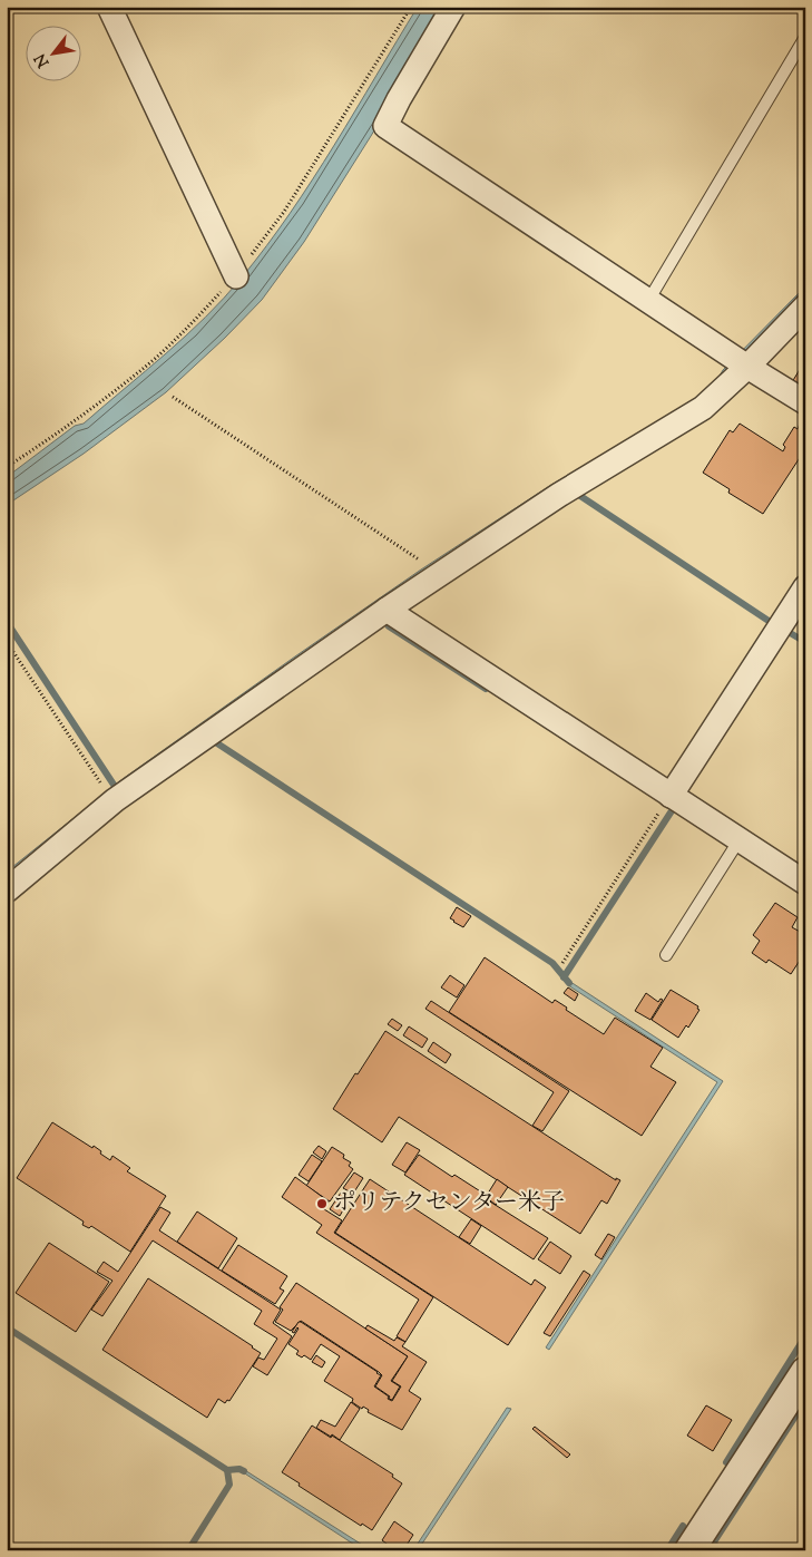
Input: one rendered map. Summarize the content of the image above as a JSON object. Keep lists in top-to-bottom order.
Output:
{
  "places": ["ポリテクセンター米子"],
  "north": "bottom left"
}
